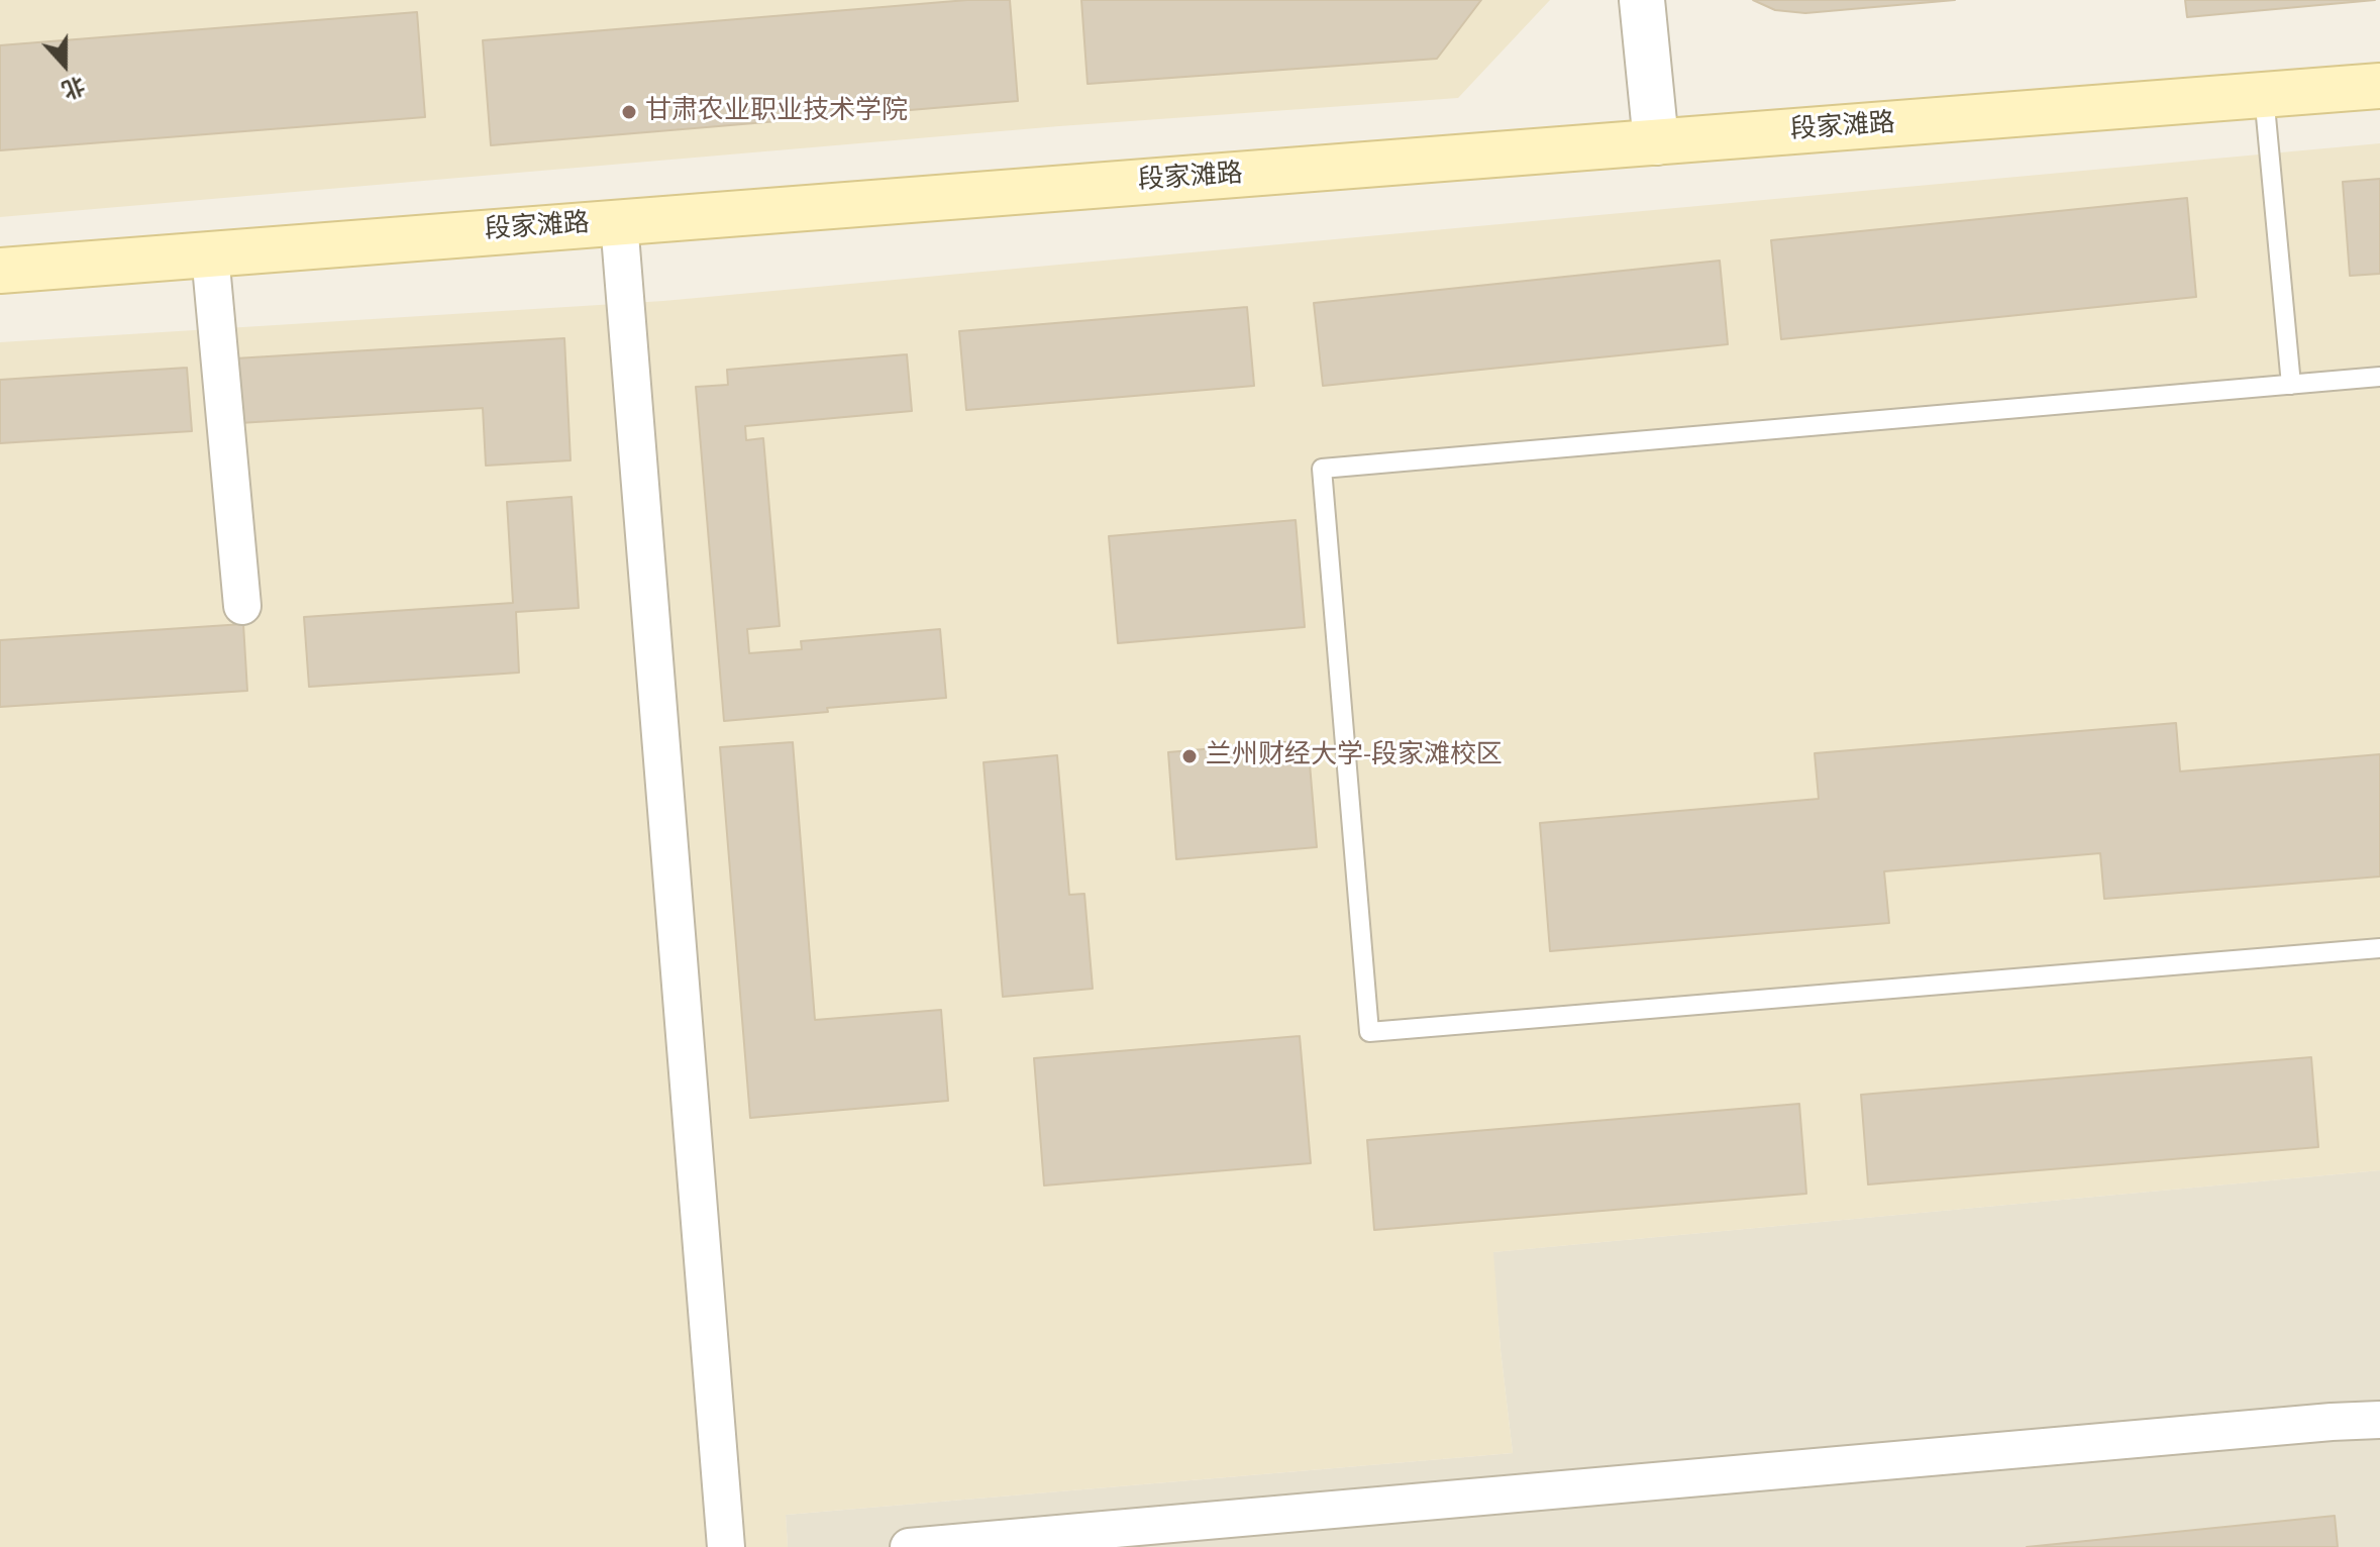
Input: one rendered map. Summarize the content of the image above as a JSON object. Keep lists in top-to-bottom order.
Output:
{
  "streets": {
    "main road": ["段家滩路"]
  },
  "places": ["甘肃农业职业技术学院", "兰州财经大学-段家滩校区"],
  "north": "bottom"
}
